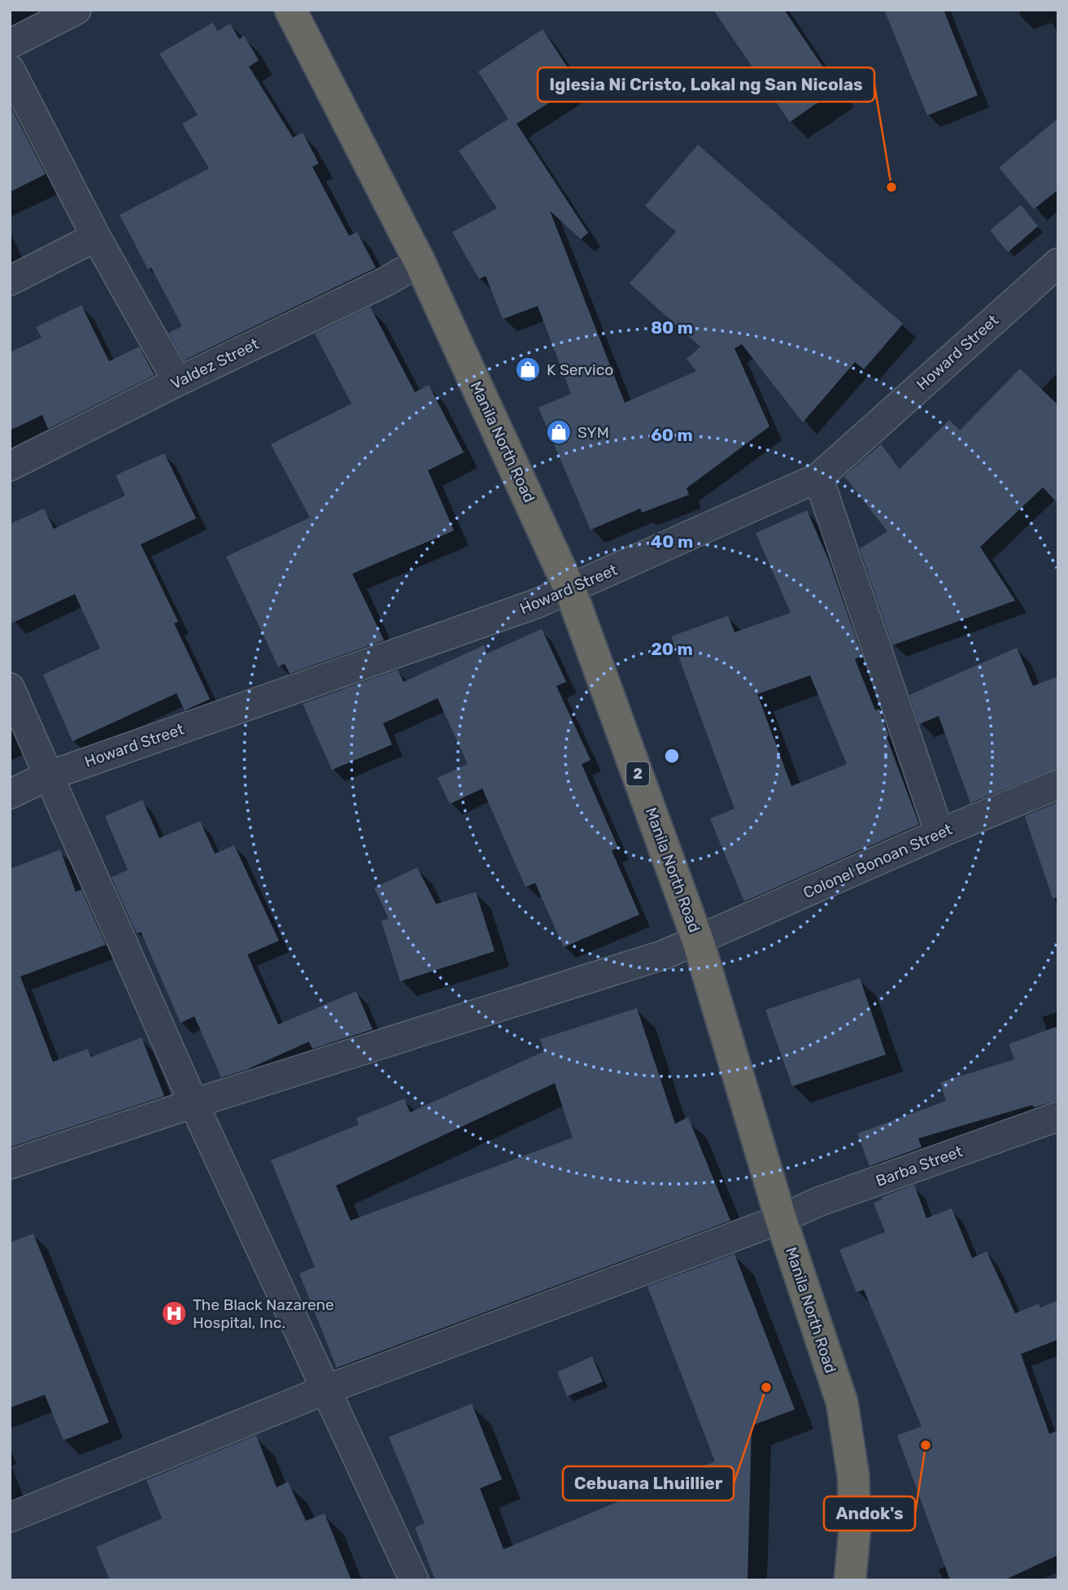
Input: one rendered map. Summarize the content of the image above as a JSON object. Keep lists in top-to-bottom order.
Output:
{
  "streets": {
    "highway": ["Manila North Road", "2"],
    "street": [
      "Howard Street",
      "Valdez Street",
      "Colonel Bonoan Street",
      "Barba Street"
    ]
  },
  "crossings": [
    ["Howard Street", "Manila North Road"],
    ["Valdez Street", "Manila North Road"],
    ["Manila North Road", "Colonel Bonoan Street"],
    ["Manila North Road", "Barba Street"]
  ],
  "places": {
    "other": ["Iglesia Ni Cristo, Lokal ng San Nicolas", "Cebuana Lhuillier", "Andok's"],
    "shop": ["K Servico", "SYM"],
    "hospital": ["The Black Nazarene Hospital, Inc."]
  },
  "rings": [
    "80 m",
    "60 m",
    "40 m",
    "20 m"
  ]
}
